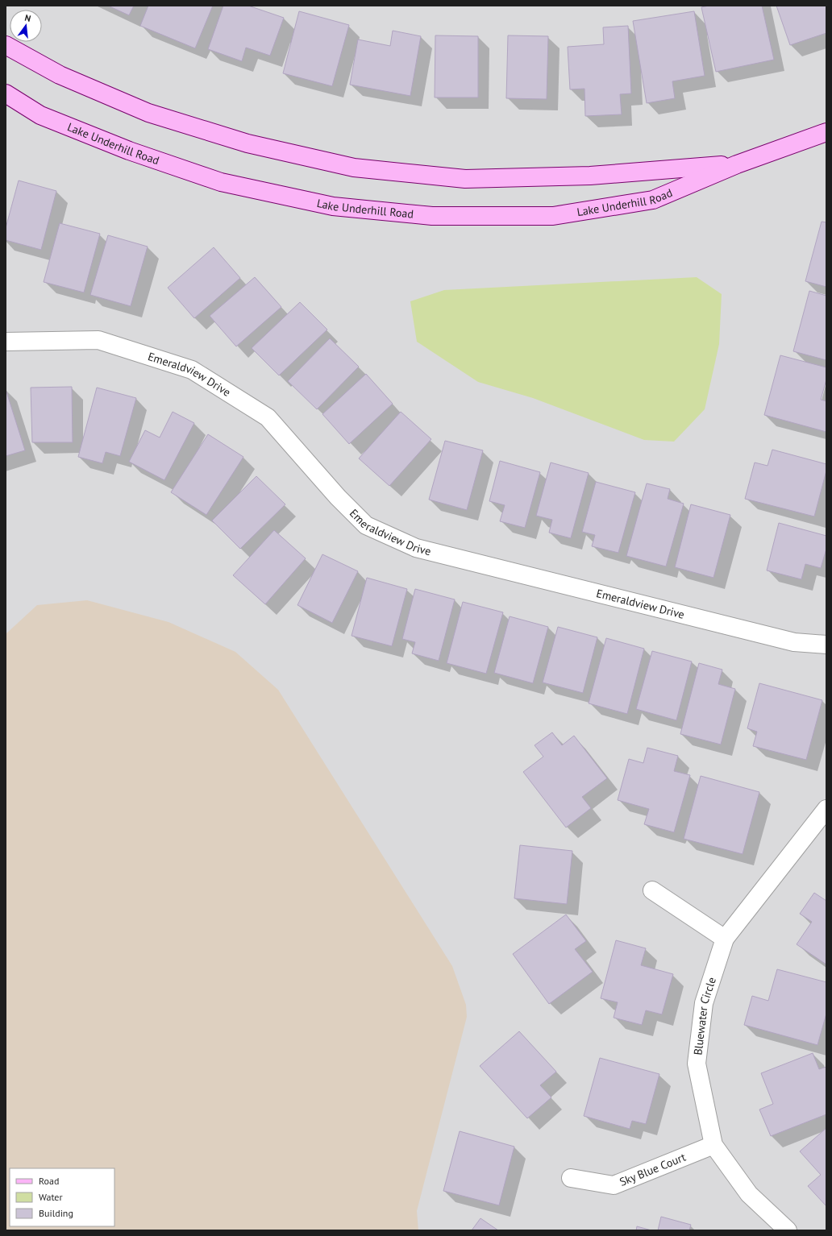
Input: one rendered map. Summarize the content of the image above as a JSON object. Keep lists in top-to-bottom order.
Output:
{
  "streets": {
    "street": [
      "Lake Underhill Road",
      "Emeraldview Drive",
      "Bluewater Circle",
      "Sky Blue Court"
    ]
  },
  "crossings": [
    ["Bluewater Circle", "Sky Blue Court"]
  ],
  "legend": ["Road", "Water", "Building"],
  "north": "top"
}
